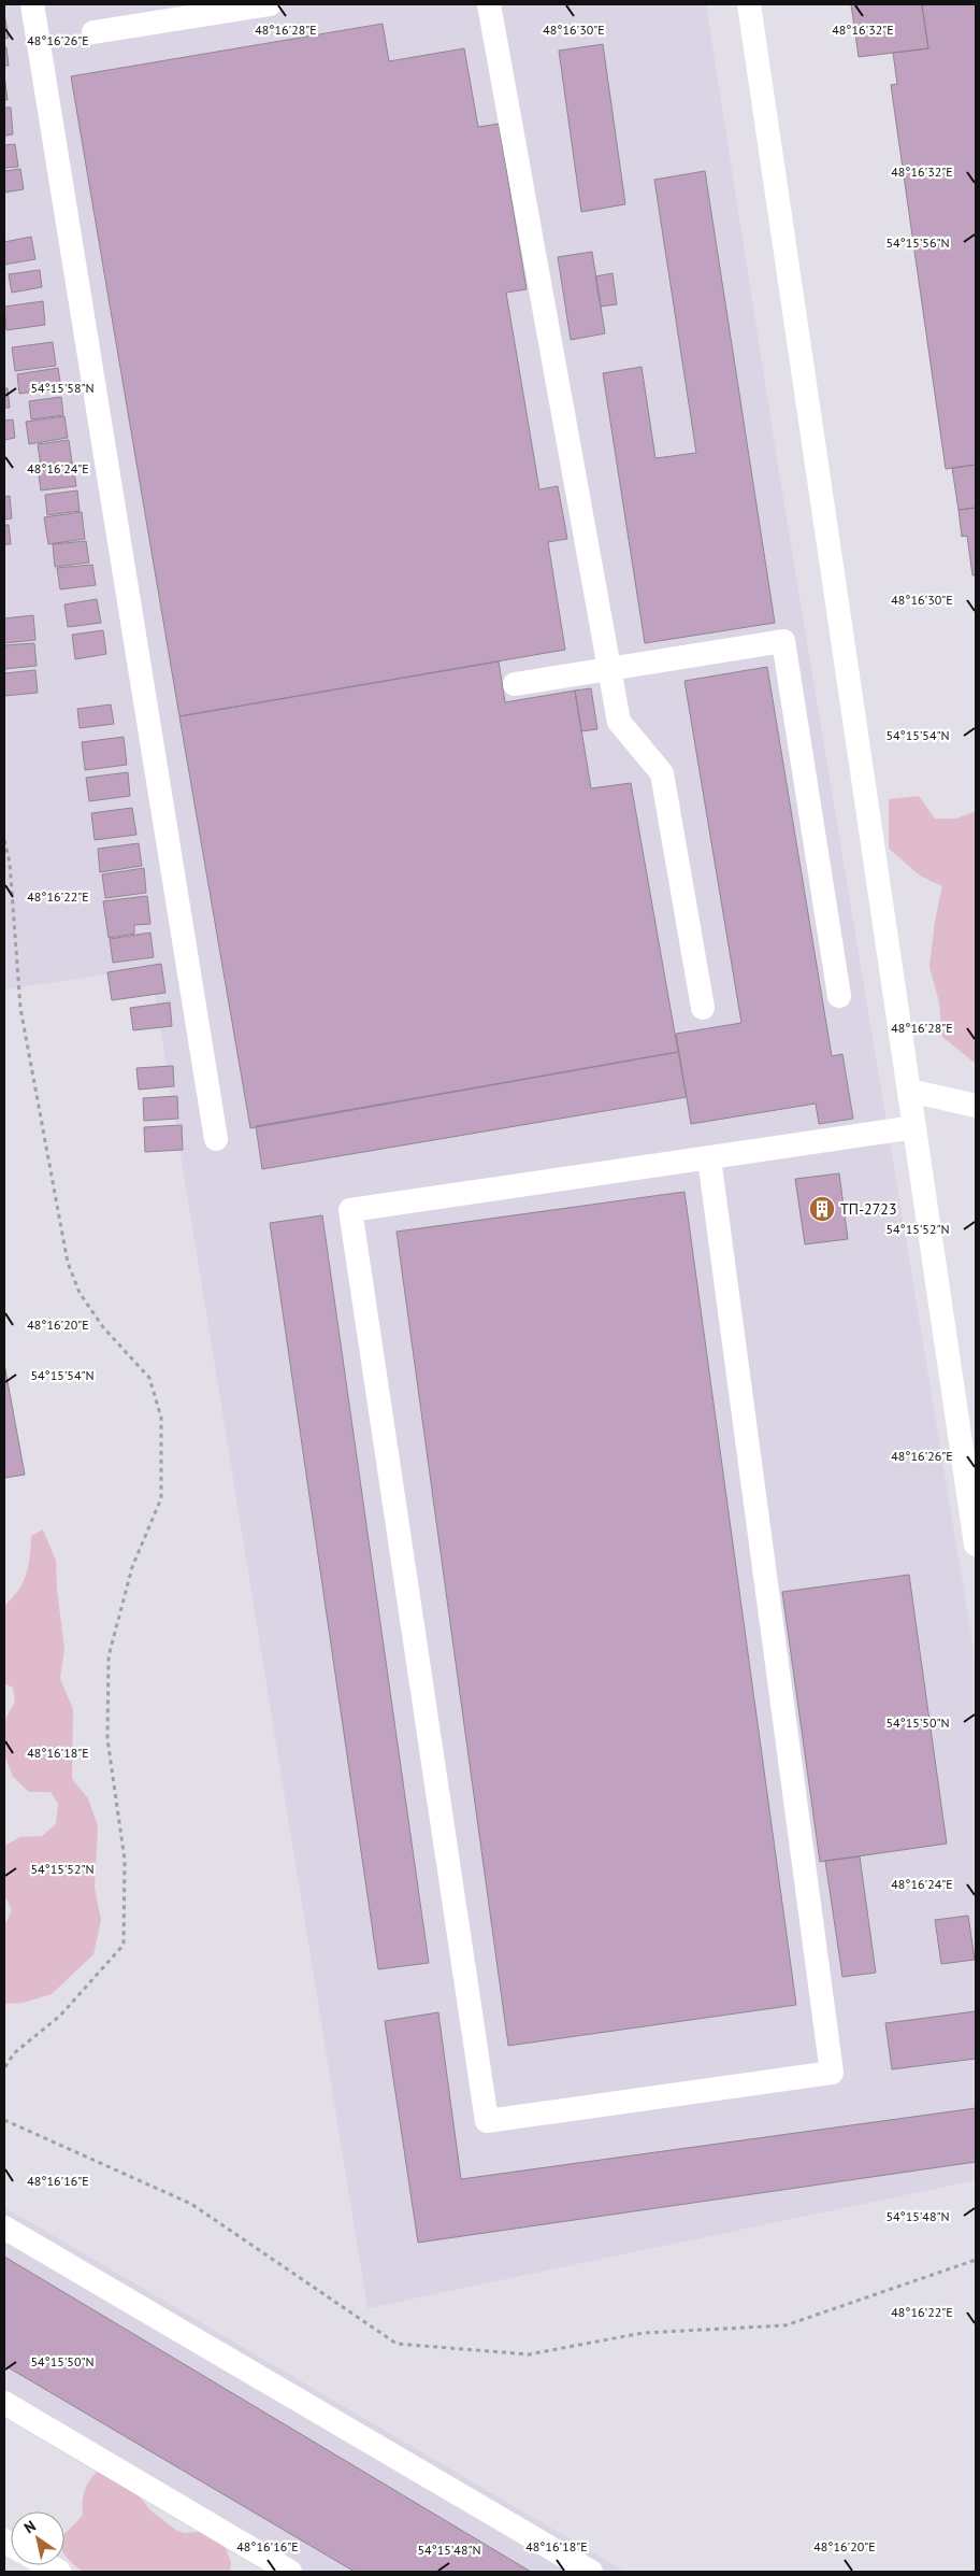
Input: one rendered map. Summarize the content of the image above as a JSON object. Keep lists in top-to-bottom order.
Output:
{
  "places": {
    "building": ["ТП-2723"]
  },
  "north": "top left",
  "coordinates": [
    "48°16'28\"E",
    "48°16'30\"E",
    "48°16'32\"E",
    "48°16'26\"E",
    "54°15'56\"N",
    "54°15'58\"N",
    "48°16'24\"E",
    "54°15'54\"N",
    "48°16'22\"E",
    "54°15'52\"N",
    "48°16'20\"E",
    "54°15'50\"N",
    "48°16'18\"E",
    "48°16'16\"E",
    "54°15'48\"N"
  ]
}
